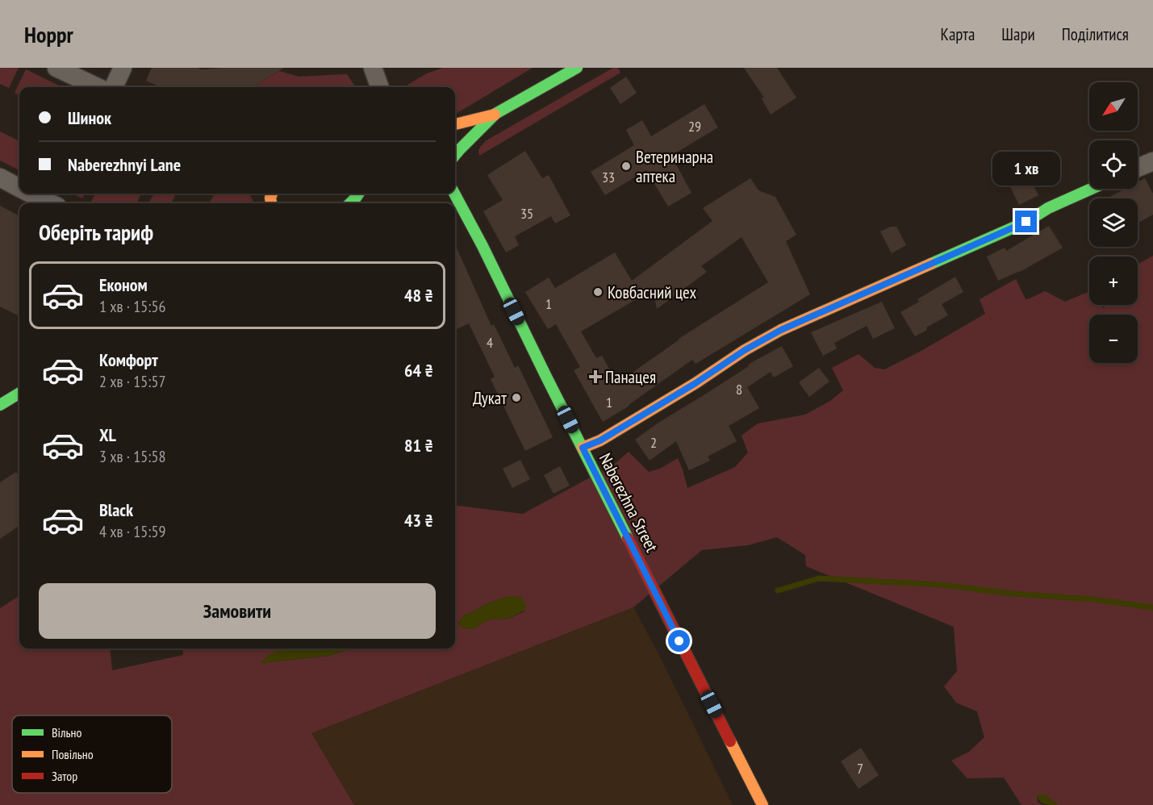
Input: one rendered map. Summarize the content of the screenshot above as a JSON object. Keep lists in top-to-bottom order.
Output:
{
  "streets": {
    "main road": ["Naberezhna Street"]
  },
  "places": {
    "other": ["Ветеринарна аптека", "Ковбасний цех", "Дукат"],
    "health": ["Панацея"]
  },
  "house_numbers": [
    "29",
    "33",
    "35",
    "1",
    "4",
    "8",
    "1",
    "2",
    "7"
  ],
  "legend": ["Вільно", "Повільно", "Затор"],
  "north": "bottom left",
  "page": {
    "header": "Hoppr",
    "nav": ["Карта", "Шари", "Поділитися"],
    "map_buttons": ["+", "−"],
    "banner": ["Шинок", "Naberezhnyi Lane"],
    "bubble": "1 хв",
    "heading": "Оберіть тариф",
    "list": [
      {
        "name": "Економ",
        "note": "1 хв · 15:56",
        "value": "48 ₴"
      },
      {
        "name": "Комфорт",
        "note": "2 хв · 15:57",
        "value": "64 ₴"
      },
      {
        "name": "XL",
        "note": "3 хв · 15:58",
        "value": "81 ₴"
      },
      {
        "name": "Black",
        "note": "4 хв · 15:59",
        "value": "43 ₴"
      }
    ],
    "buttons": "Замовити"
  }
}
